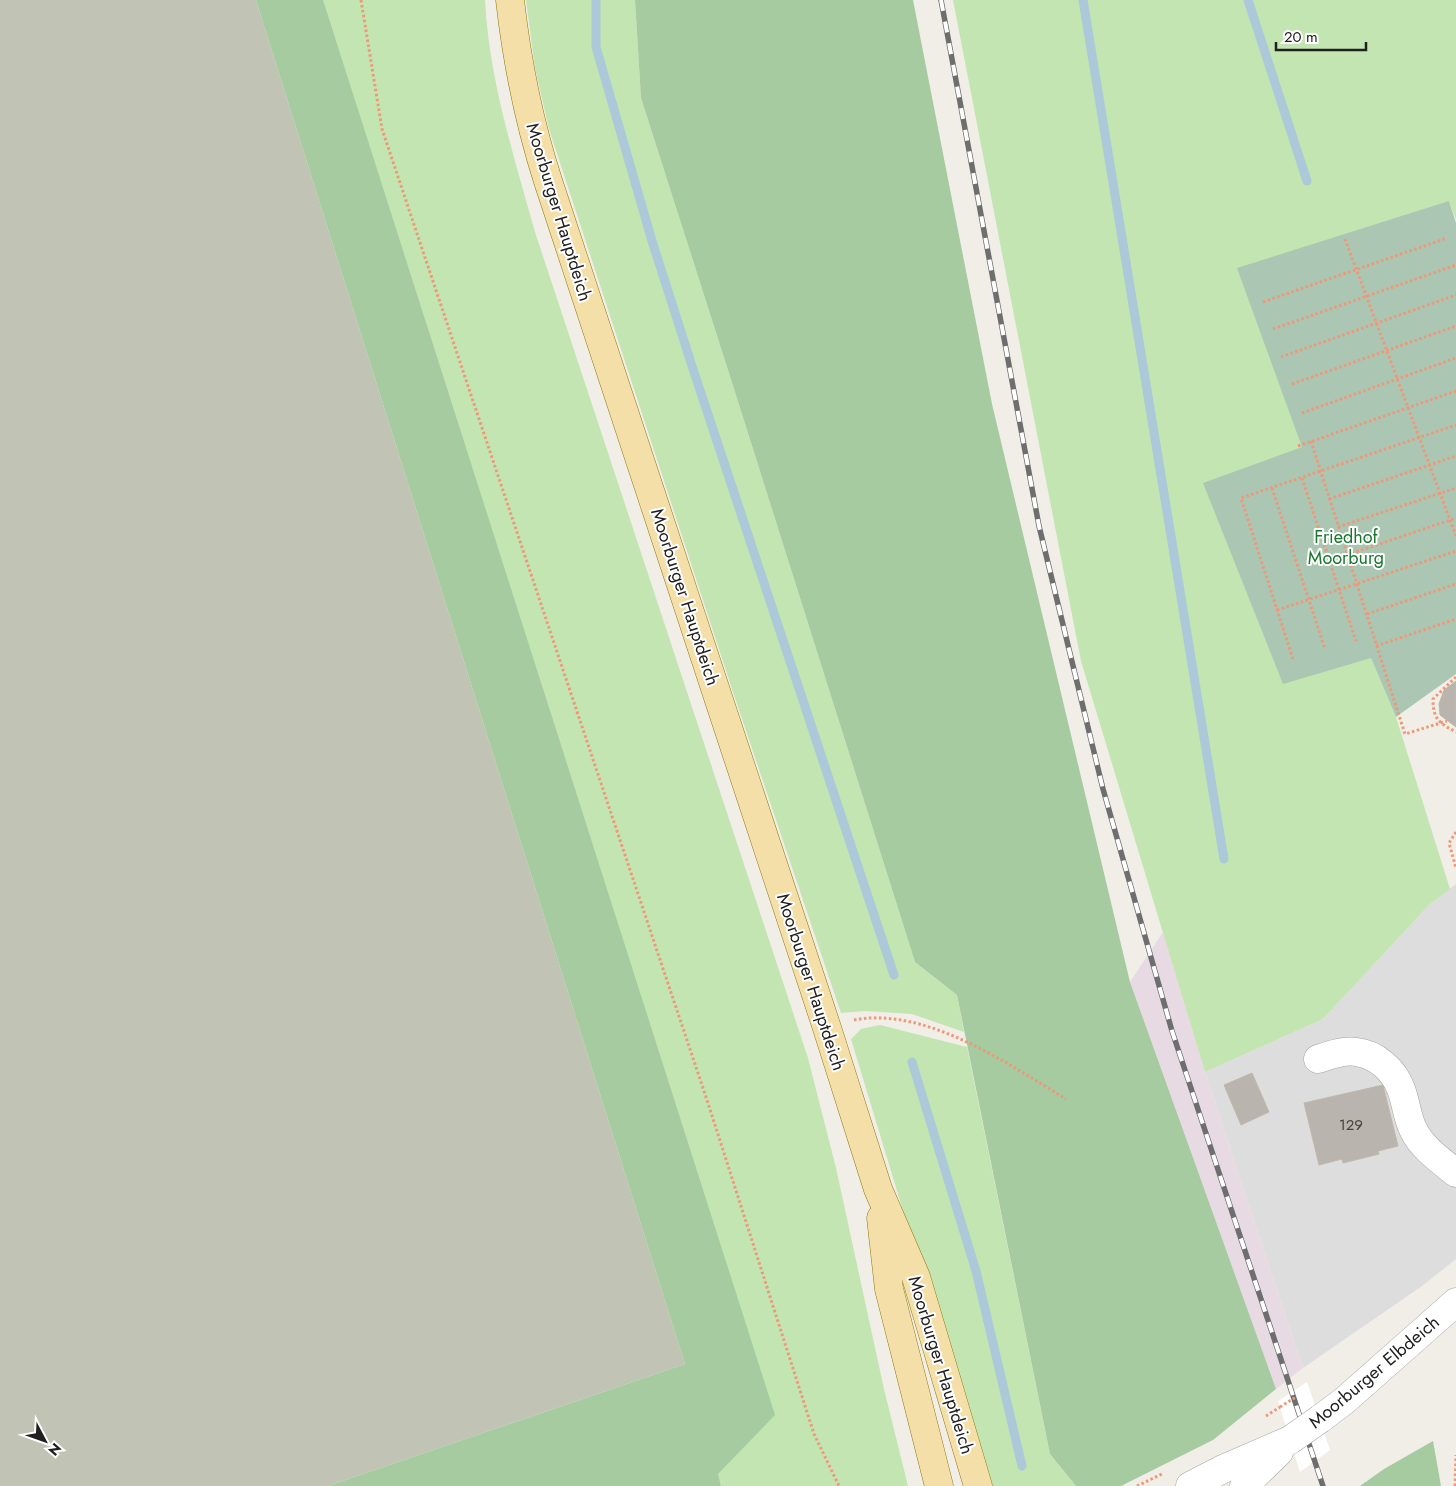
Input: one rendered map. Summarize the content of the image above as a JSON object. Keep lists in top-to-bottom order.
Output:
{
  "streets": {
    "main road": ["Moorburger Hauptdeich"],
    "street": ["Moorburger Elbdeich"]
  },
  "parks": ["Friedhof Moorburg"],
  "house_numbers": ["129"],
  "scale_bar": "20 m",
  "north": "bottom right"
}
